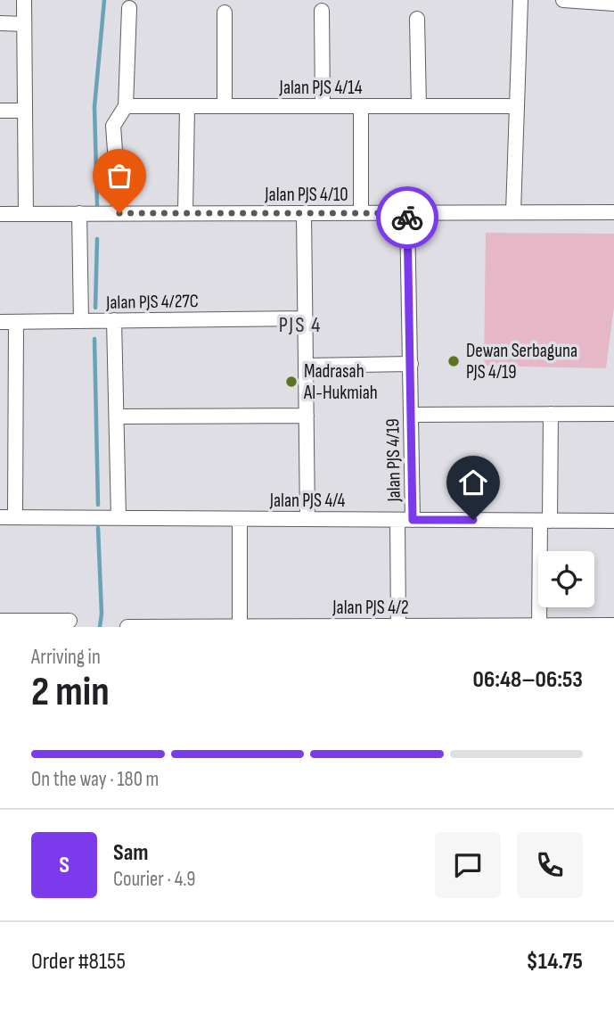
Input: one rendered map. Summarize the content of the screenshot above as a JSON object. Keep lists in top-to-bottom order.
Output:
{
  "streets": {
    "street": [
      "Jalan PJS 4/14",
      "Jalan PJS 4/10",
      "Jalan PJS 4/27C",
      "Jalan PJS 4/19",
      "Jalan PJS 4/4",
      "Jalan PJS 4/2"
    ]
  },
  "crossings": [
    ["Jalan PJS 4/10", "Jalan PJS 4/19"],
    ["Jalan PJS 4/19", "Jalan PJS 4/4"]
  ],
  "districts": ["PJS 4"],
  "places": ["Dewan Serbaguna PJS 4/19", "Madrasah Al-Hukmiah"],
  "page": {
    "heading": ["2 min", "Arriving in", "06:48–06:53"],
    "panel": [
      "Sam",
      "Courier · 4.9",
      "Order #8155",
      "$14.75"
    ],
    "bar": "On the way · 180 m",
    "round": "S"
  }
}
